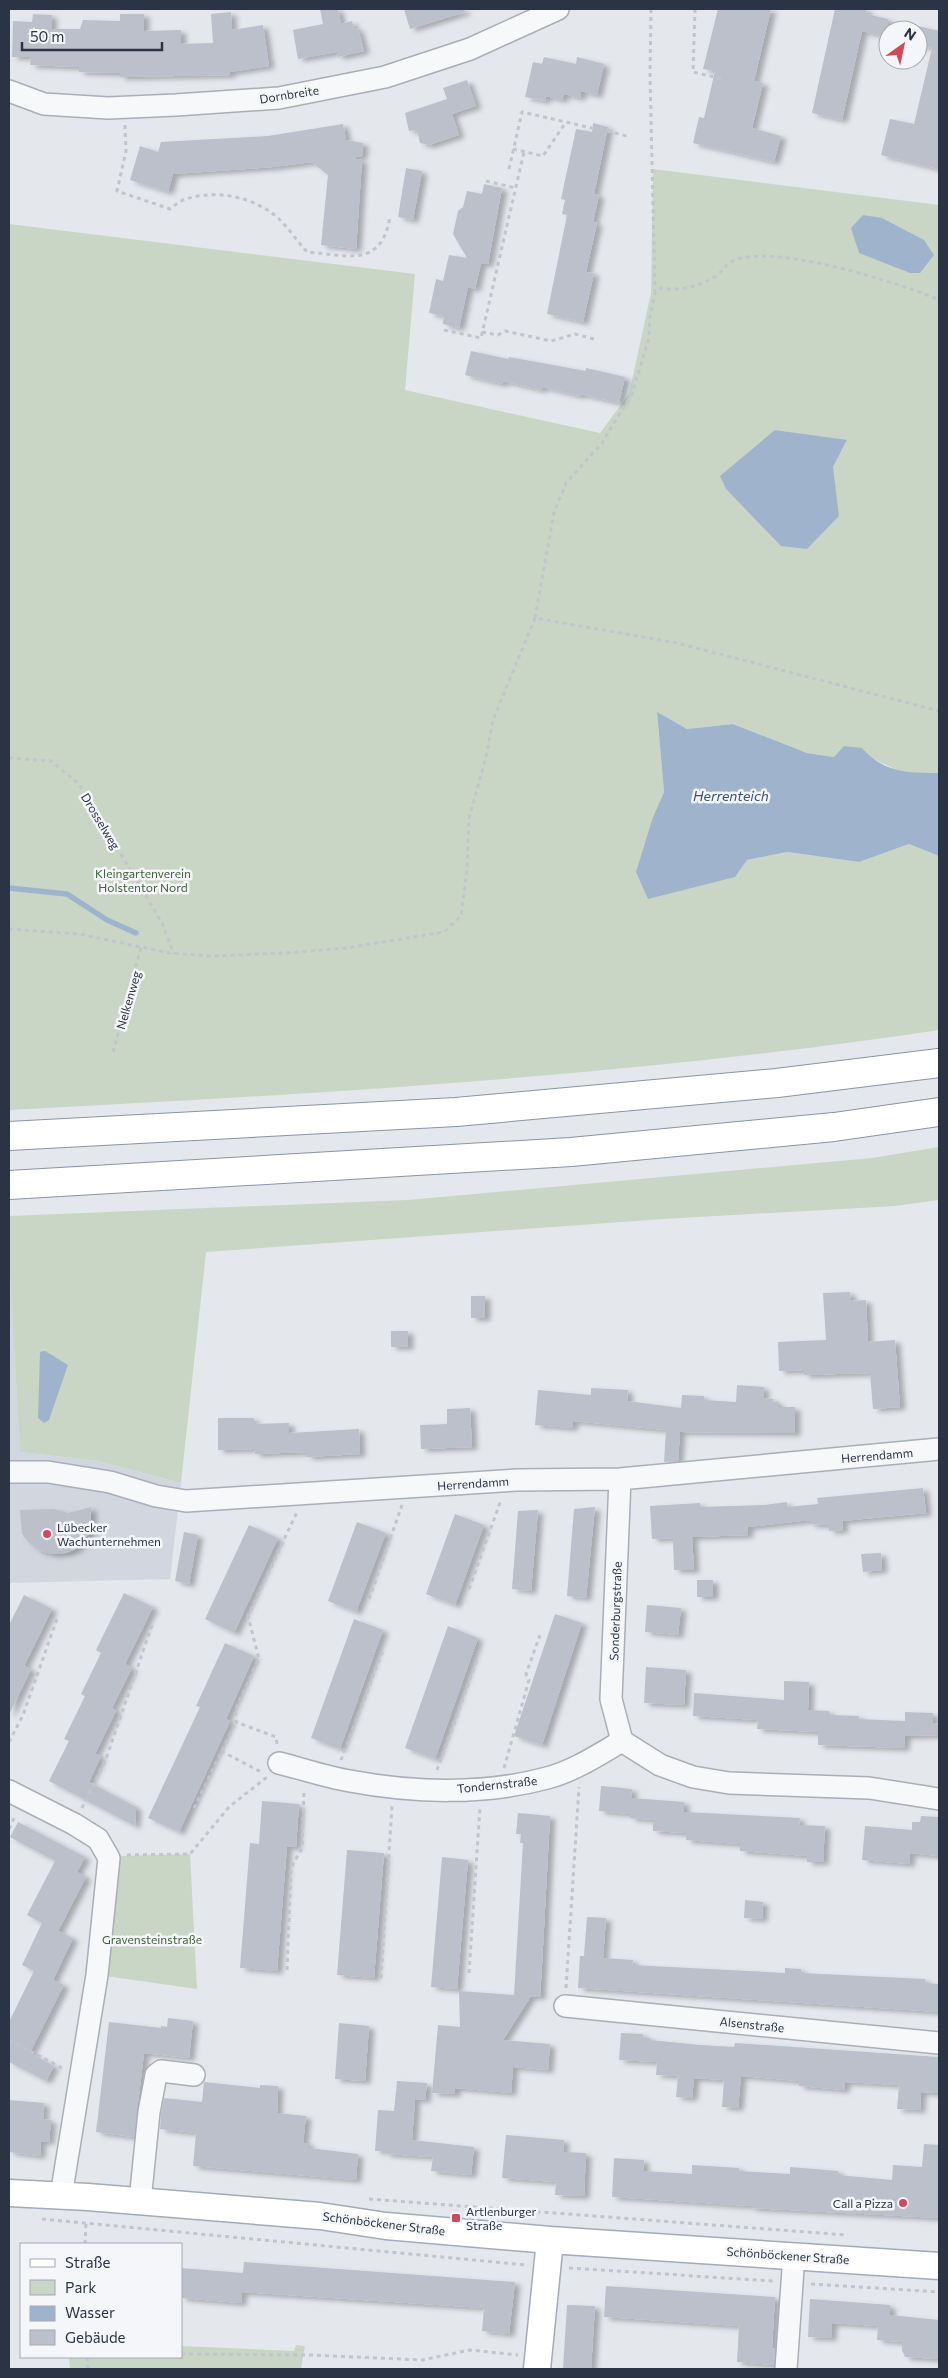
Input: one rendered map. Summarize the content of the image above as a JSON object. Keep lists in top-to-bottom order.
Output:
{
  "streets": {
    "main road": ["Schönböckener Straße"],
    "street": [
      "Dornbreite",
      "Herrendamm",
      "Sonderburgstraße",
      "Tondernstraße",
      "Alsenstraße"
    ],
    "path": ["Drosselweg", "Nelkenweg"]
  },
  "crossings": [
    ["Herrendamm", "Sonderburgstraße"],
    ["Sonderburgstraße", "Tondernstraße"]
  ],
  "water": ["Herrenteich"],
  "parks": ["Kleingartenverein Holstentor Nord", "Gravensteinstraße"],
  "places": {
    "other": ["Lübecker Wachunternehmen", "Call a Pizza"],
    "transit": ["Artlenburger Straße"]
  },
  "legend": [
    "Straße",
    "Park",
    "Wasser",
    "Gebäude"
  ],
  "scale_bar": "50 m",
  "north": "top right"
}
